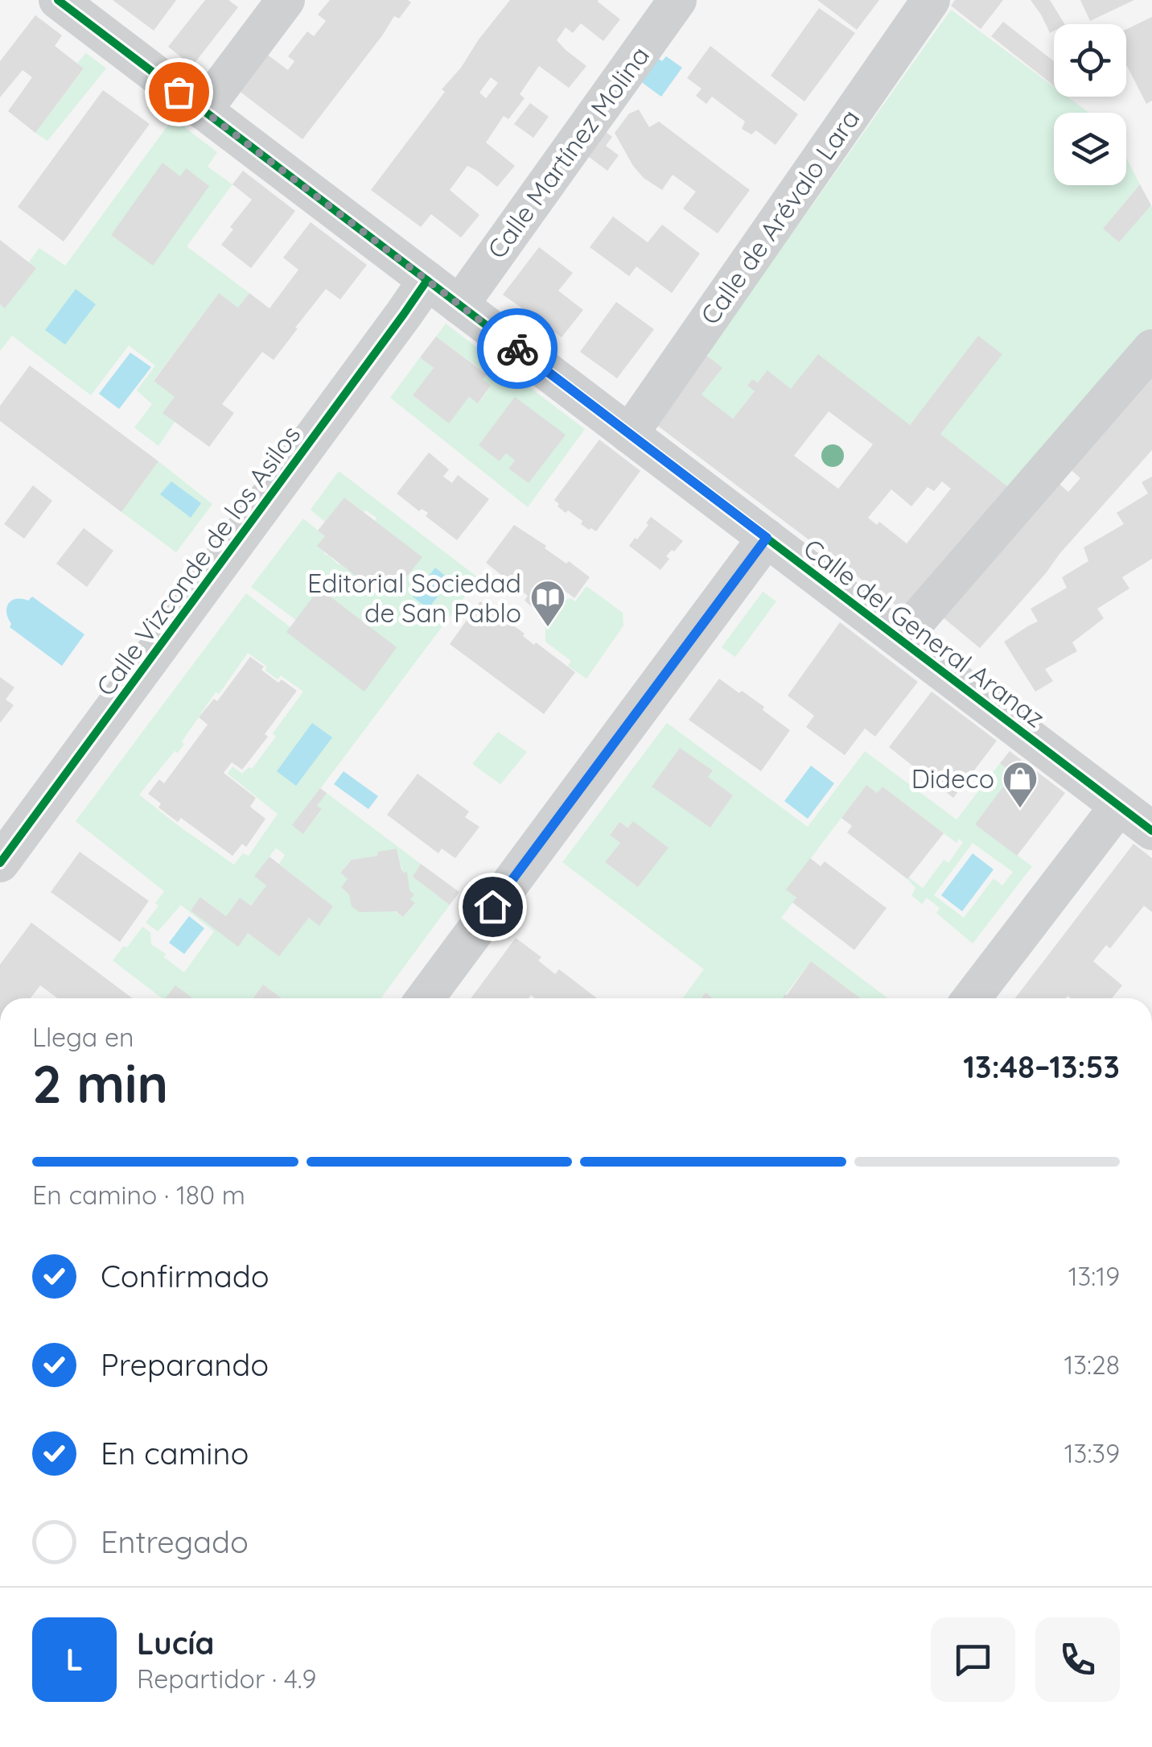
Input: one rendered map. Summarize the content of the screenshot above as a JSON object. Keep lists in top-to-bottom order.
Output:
{
  "streets": {
    "street": [
      "Calle Martínez Molina",
      "Calle de Arévalo Lara",
      "Calle Vizconde de los Asilos",
      "Calle del General Aranaz"
    ]
  },
  "crossings": [
    ["Calle Martínez Molina", "Calle del General Aranaz"],
    ["Calle de Arévalo Lara", "Calle del General Aranaz"],
    ["Calle Vizconde de los Asilos", "Calle del General Aranaz"]
  ],
  "places": {
    "library": ["Editorial Sociedad de San Pablo"],
    "shop": ["Dideco"]
  },
  "page": {
    "heading": ["2 min", "Llega en", "13:48–13:53"],
    "panel": ["Lucía", "Repartidor · 4.9"],
    "bar": "En camino · 180 m",
    "list": [
      ["Confirmado", "13:19"],
      ["Preparando", "13:28"],
      ["En camino", "13:39"],
      "Entregado"
    ],
    "round": "L"
  }
}
